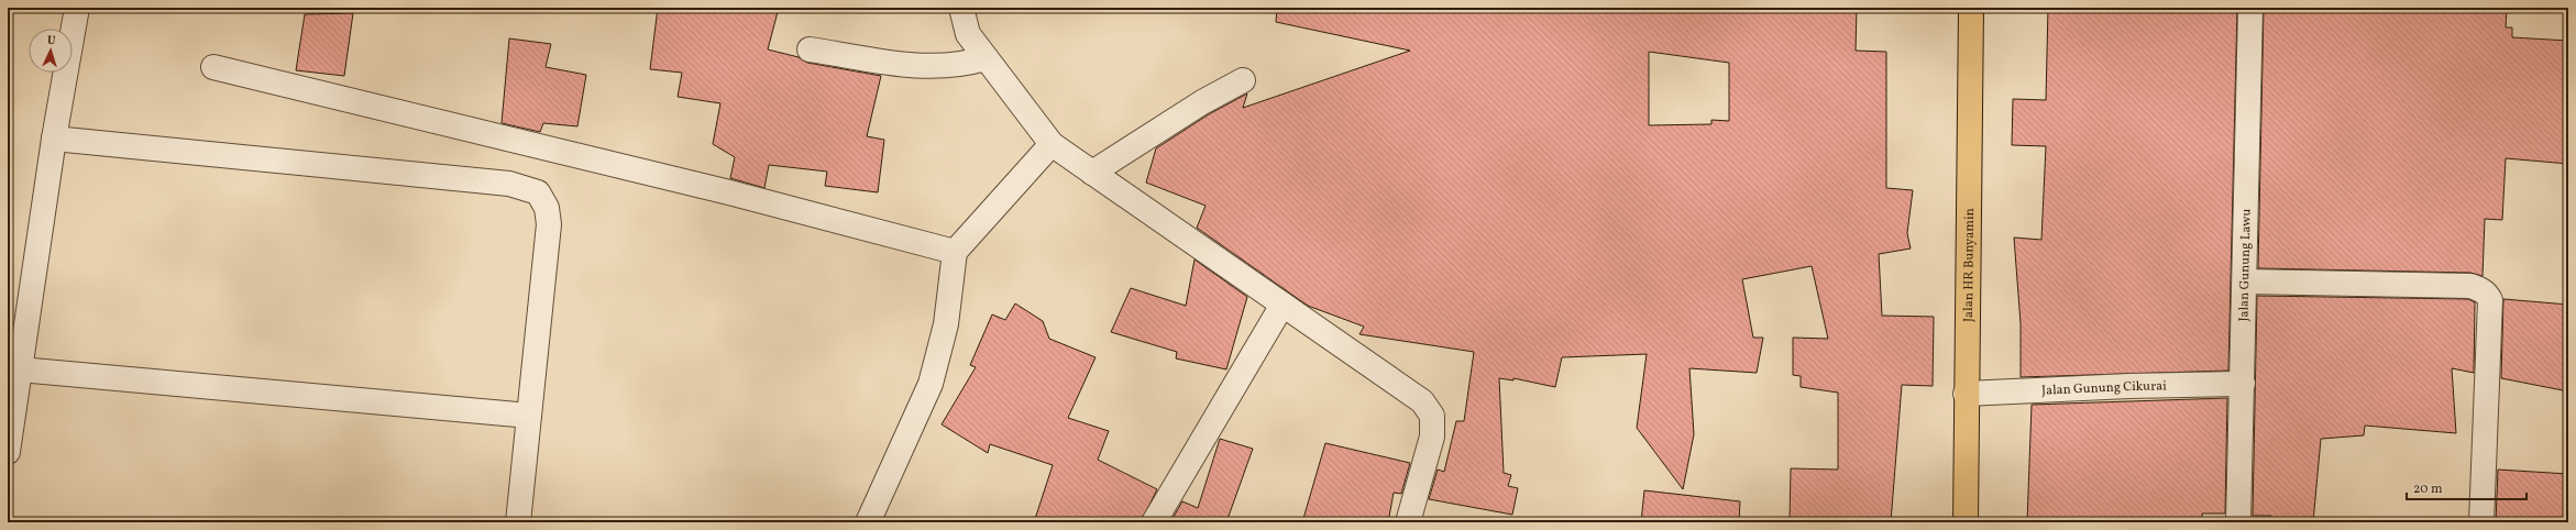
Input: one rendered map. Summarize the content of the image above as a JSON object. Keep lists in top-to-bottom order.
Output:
{
  "streets": {
    "main road": ["Jalan HR Bunyamin"],
    "street": ["Jalan Gunung Lawu", "Jalan Gunung Cikurai"]
  },
  "crossings": [
    ["Jalan HR Bunyamin", "Jalan Gunung Cikurai"],
    ["Jalan Gunung Lawu", "Jalan Gunung Cikurai"]
  ],
  "scale_bar": "20 m",
  "north": "top"
}
